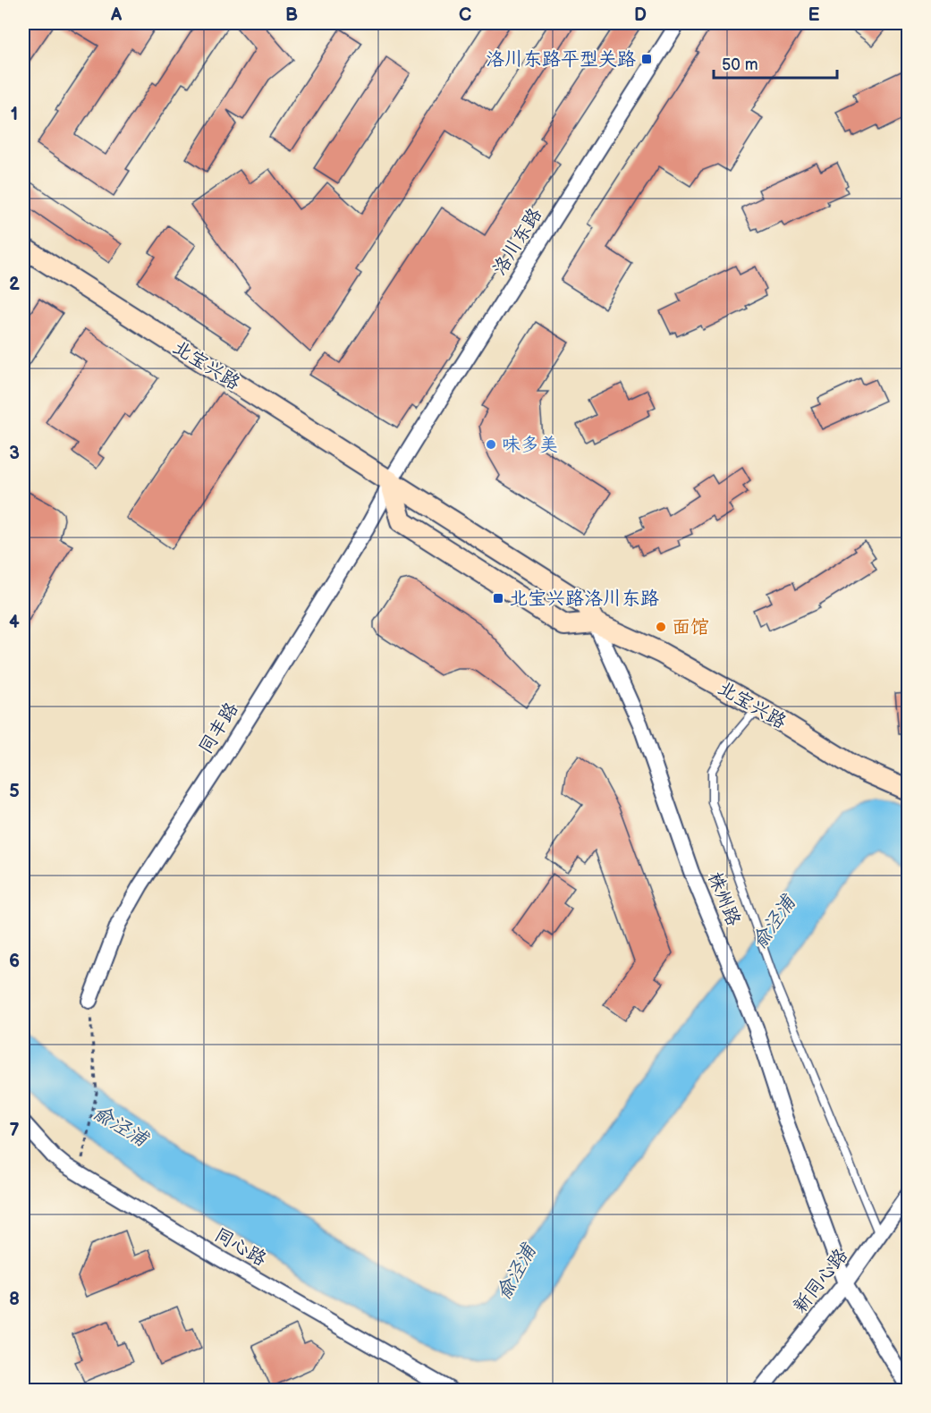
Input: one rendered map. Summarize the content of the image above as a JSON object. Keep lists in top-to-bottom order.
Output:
{
  "streets": {
    "street": [
      "洛川东路",
      "北宝兴路",
      "同丰路",
      "株州路",
      "同心路",
      "新同心路"
    ]
  },
  "crossings": [
    ["洛川东路", "北宝兴路"],
    ["洛川东路", "同丰路"],
    ["北宝兴路", "同丰路"],
    ["北宝兴路", "株州路"],
    ["株州路", "新同心路"]
  ],
  "water": ["俞泾浦"],
  "places": {
    "transit": ["洛川东路平型关路", "北宝兴路洛川东路"],
    "other": ["味多美", "面馆"]
  },
  "scale_bar": "50 m",
  "grid": {
    "columns": [
      "A",
      "B",
      "C",
      "D",
      "E"
    ],
    "rows": [
      "1",
      "2",
      "3",
      "4",
      "5",
      "6",
      "7",
      "8"
    ]
  }
}
